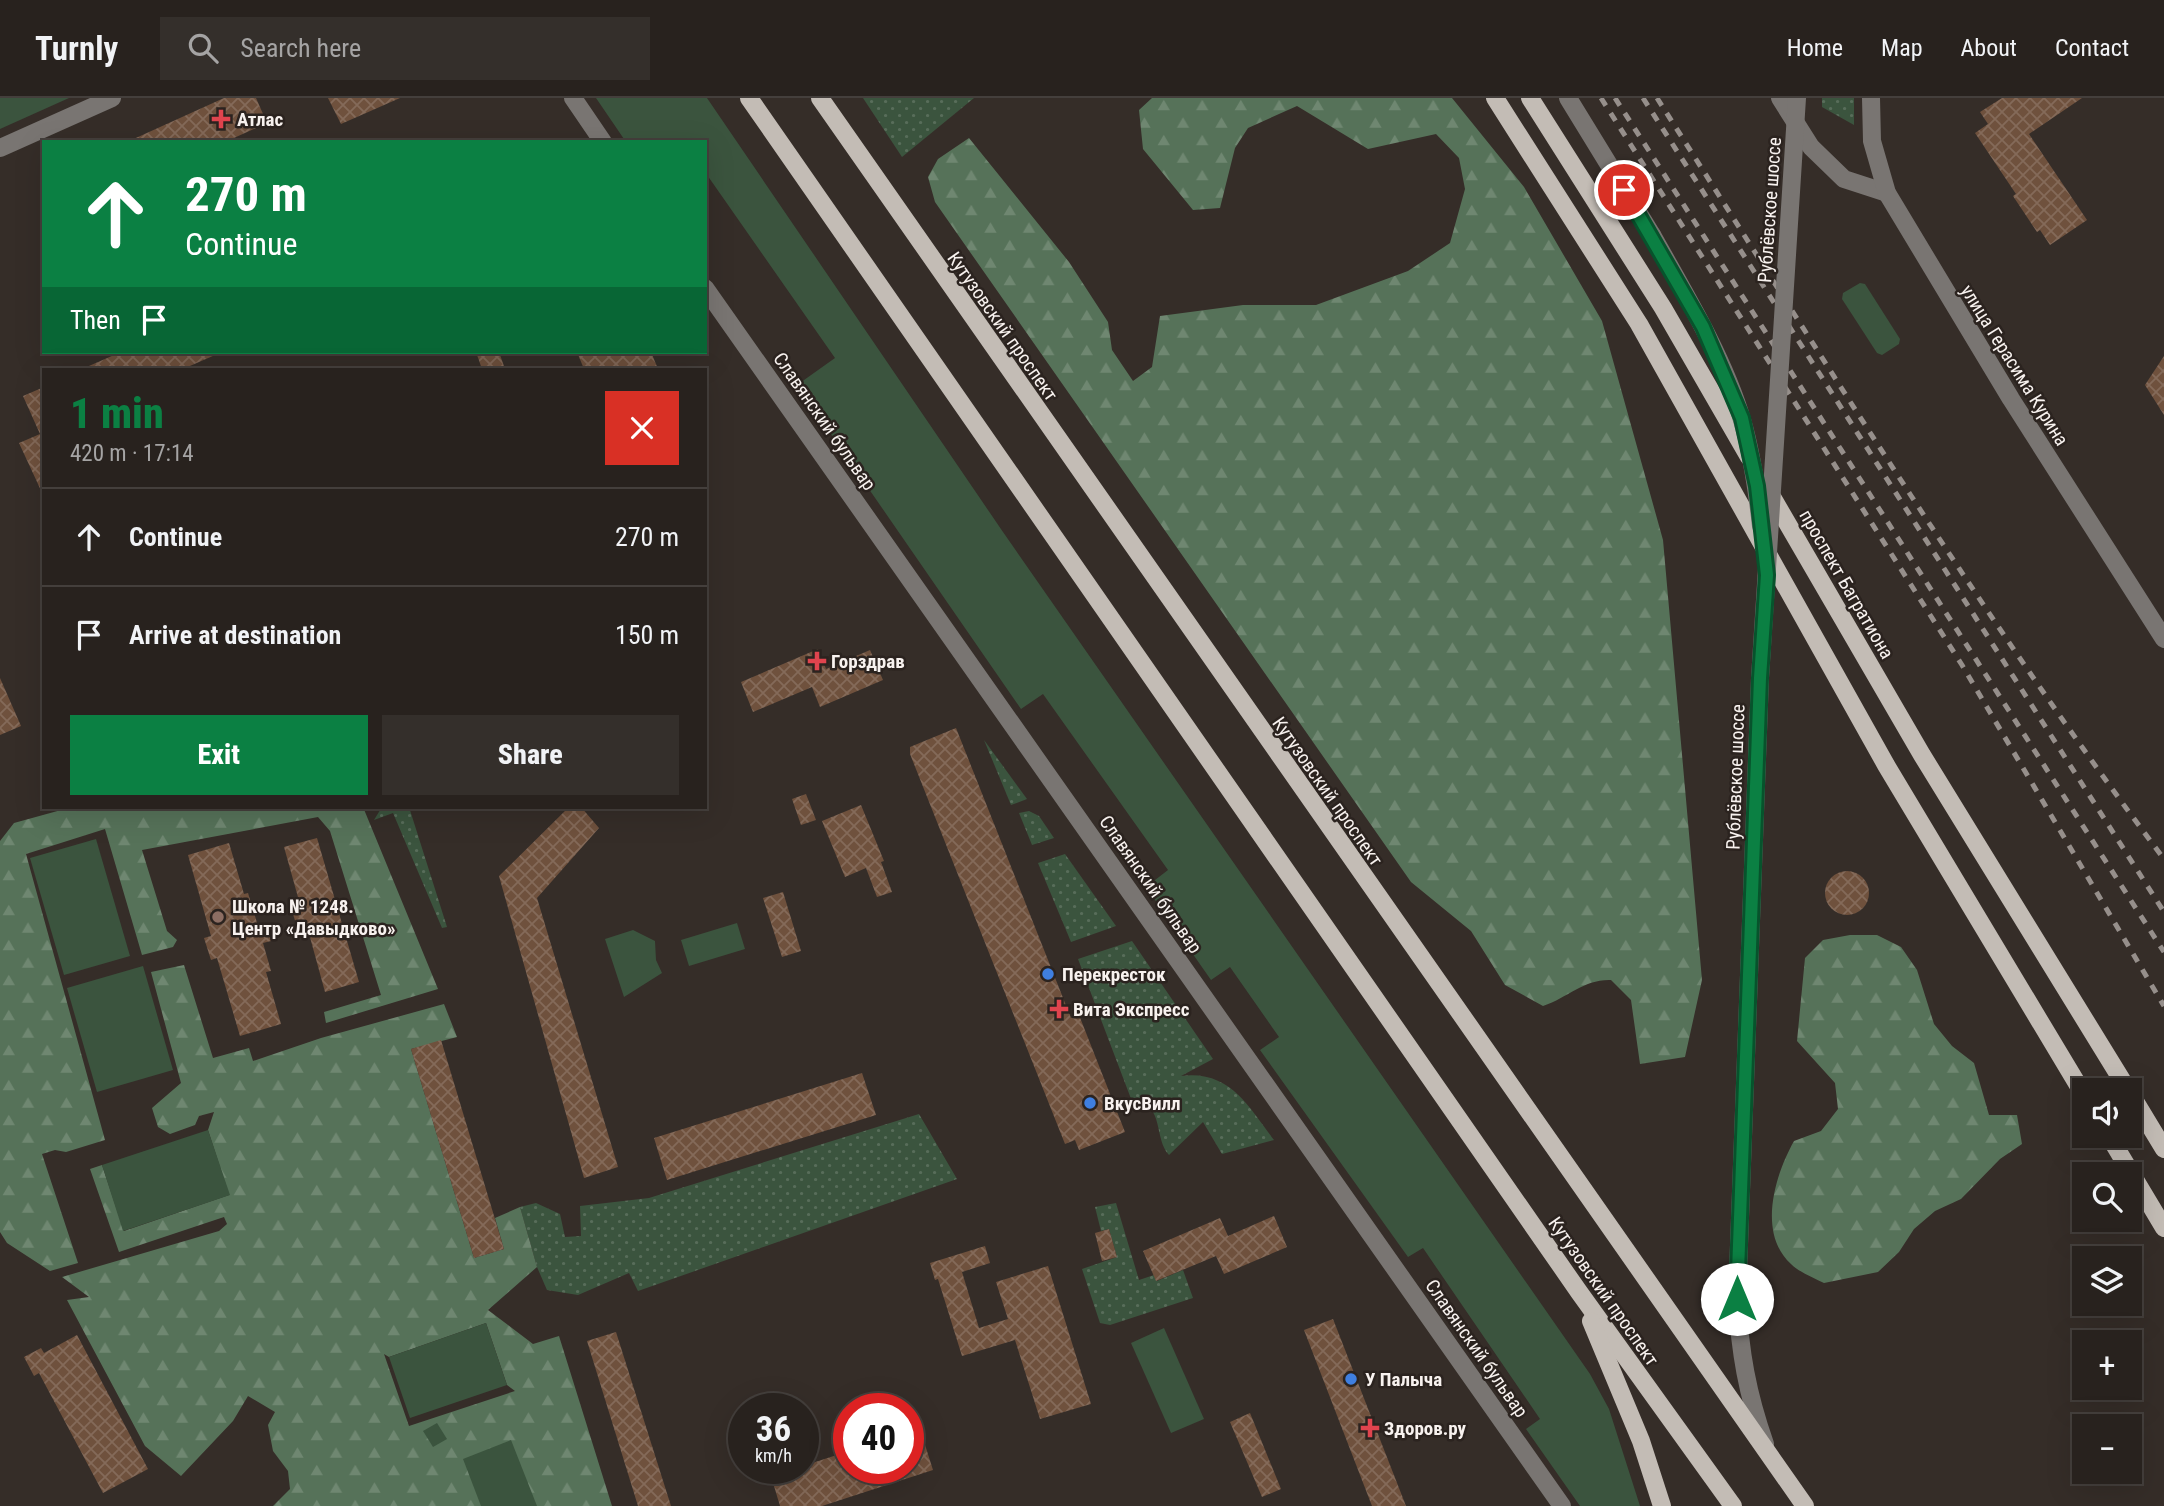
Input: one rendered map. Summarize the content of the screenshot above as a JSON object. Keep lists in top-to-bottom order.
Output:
{
  "streets": {
    "main road": ["Кутузовский проспект", "проспект Багратиона"],
    "street": ["Рублёвское шоссе", "улица Герасима Курина", "Славянский бульвар"]
  },
  "crossings": [
    ["Рублёвское шоссе", "Кутузовский проспект"]
  ],
  "places": {
    "health": [
      "Атлас",
      "Горздрав",
      "Вита Экспресс",
      "Здоров.ру"
    ],
    "other": [
      "Школа № 1248. Центр «Давыдково»",
      "Перекресток",
      "ВкусВилл",
      "У Палыча"
    ]
  },
  "page": {
    "header": "Turnly",
    "search": "Search here",
    "nav": [
      "Home",
      "Map",
      "About",
      "Contact"
    ],
    "turn": ["270 m", "Continue"],
    "then": "Then",
    "heading": ["1 min", "420 m · 17:14"],
    "list": [
      {
        "name": "Continue",
        "value": "270 m"
      },
      {
        "name": "Arrive at destination",
        "value": "150 m"
      }
    ],
    "buttons": ["Exit", "Share"],
    "map_buttons": ["+", "−"],
    "speed": "36 km/h",
    "limit": "40"
  }
}
